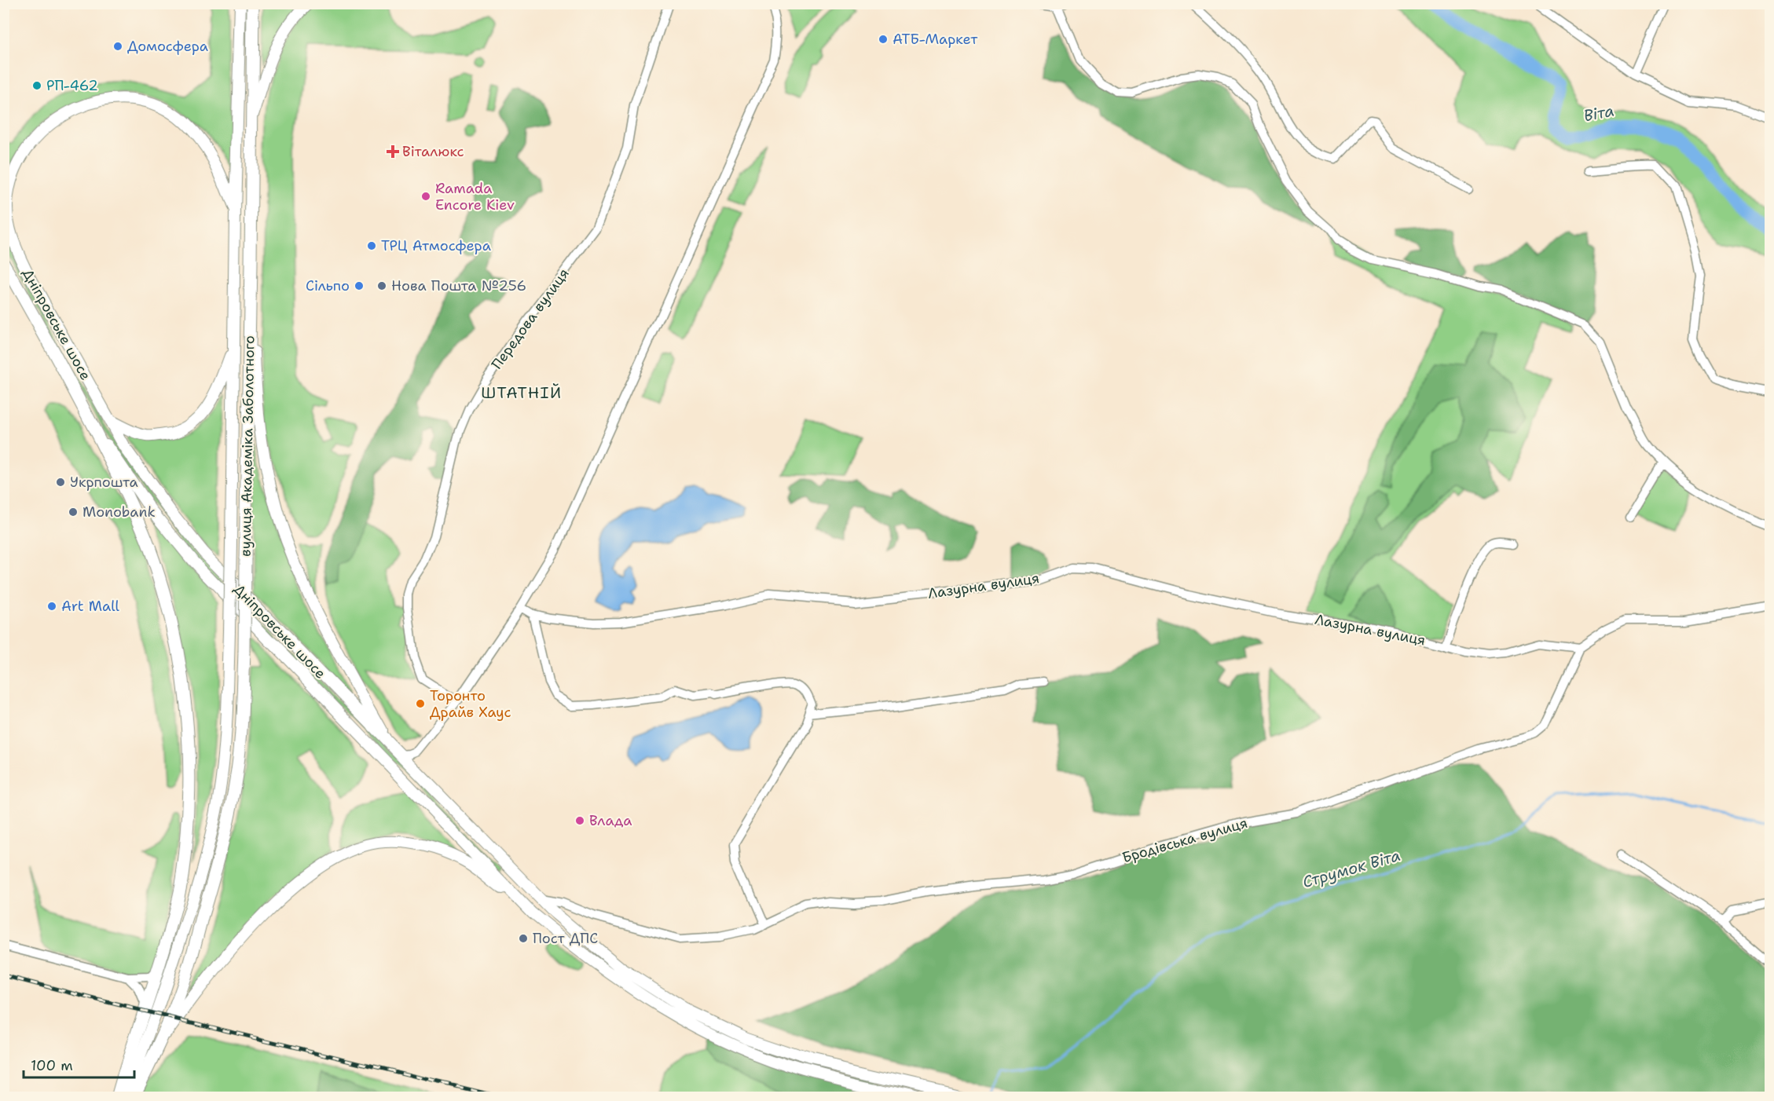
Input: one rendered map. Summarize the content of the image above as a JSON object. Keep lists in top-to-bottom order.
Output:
{
  "streets": {
    "highway": ["Дніпровське шосе", "вулиця Академіка Заболотного"],
    "street": ["Передова вулиця", "Лазурна вулиця", "Бродівська вулиця"]
  },
  "crossings": [
    ["Дніпровське шосе", "вулиця Академіка Заболотного"],
    ["Дніпровське шосе", "Бродівська вулиця"],
    ["Лазурна вулиця", "Бродівська вулиця"]
  ],
  "districts": ["ШТАТНІЙ"],
  "water": ["Віта", "Струмок Віта"],
  "places": {
    "other": [
      "АТБ-Маркет",
      "Домосфера",
      "РП-462",
      "Ramada Encore Kiev",
      "ТРЦ Атмосфера",
      "Сільпо",
      "Нова Пошта №256",
      "Укрпошта",
      "Monobank",
      "Art Mall",
      "Торонто Драйв Хаус",
      "Влада",
      "Пост ДПС"
    ],
    "health": ["Віталюкс"]
  },
  "scale_bar": "100 m"
}
